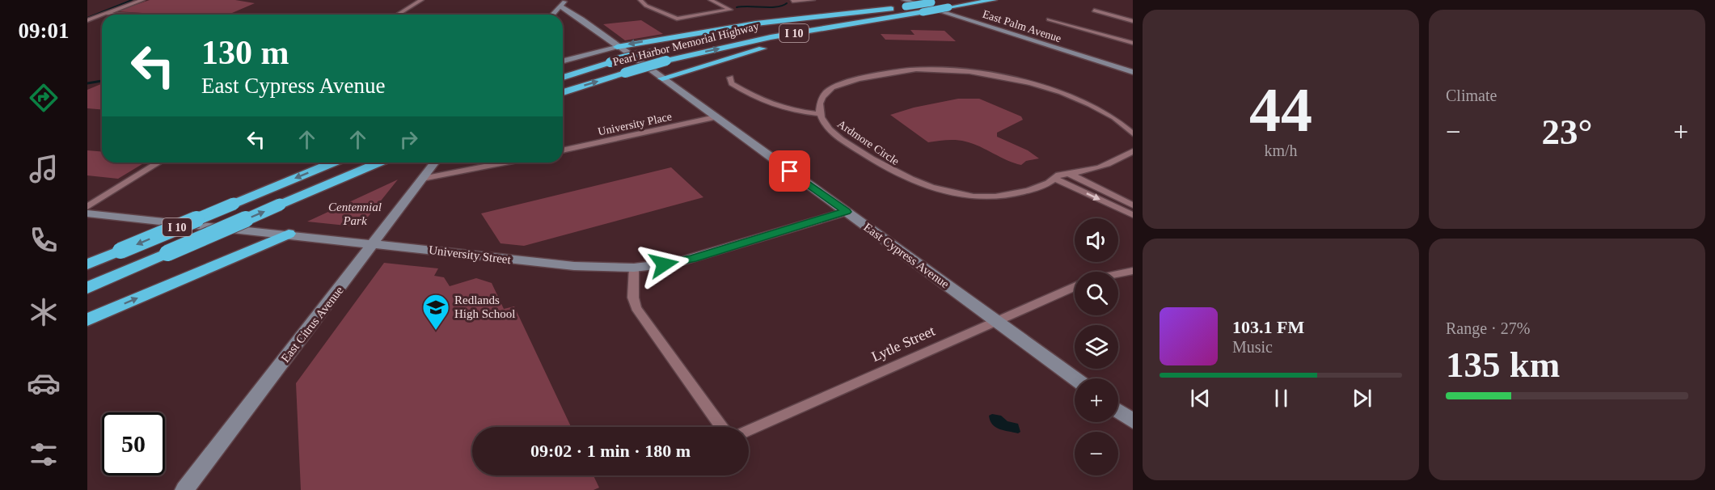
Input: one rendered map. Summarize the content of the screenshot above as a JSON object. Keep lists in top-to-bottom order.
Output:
{
  "streets": {
    "highway": ["I 10", "Pearl Harbor Memorial Highway"],
    "main road": [
      "East Palm Avenue",
      "University Street",
      "East Cypress Avenue",
      "East Citrus Avenue"
    ],
    "street": ["University Place", "Ardmore Circle", "Lytle Street"]
  },
  "crossings": [
    ["East Palm Avenue", "Pearl Harbor Memorial Highway"],
    ["University Place", "East Cypress Avenue"],
    ["University Street", "East Cypress Avenue"],
    ["University Street", "East Citrus Avenue"],
    ["East Cypress Avenue", "Lytle Street"]
  ],
  "parks": ["Centennial Park"],
  "places": {
    "school or university": ["Redlands High School"]
  },
  "page": {
    "tabs": "09:01",
    "tile": [
      ["44", "km/h"],
      "Climate",
      ["Range · 27%", "135 km"]
    ],
    "turn": ["130 m", "East Cypress Avenue"],
    "heat": ["−", "23°", "+"],
    "map_buttons": ["+", "−"],
    "song": ["103.1 FM", "Music"],
    "limit": "50",
    "trip": "09:02 · 1 min · 180 m"
  }
}
